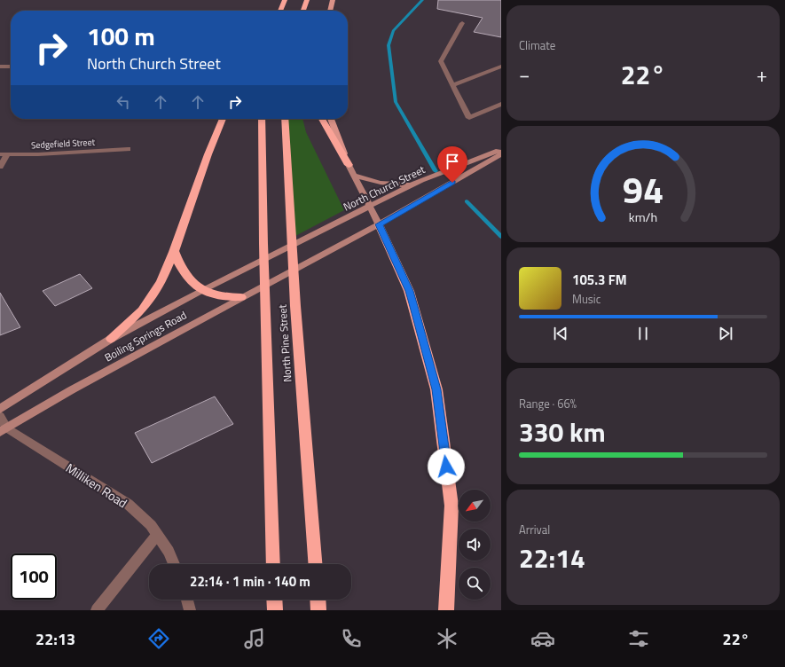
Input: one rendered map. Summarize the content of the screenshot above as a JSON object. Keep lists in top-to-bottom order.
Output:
{
  "streets": {
    "highway": ["North Pine Street"],
    "main road": ["North Church Street", "Boiling Springs Road"],
    "street": ["Sedgefield Street", "Milliken Road"]
  },
  "crossings": [
    ["North Church Street", "Boiling Springs Road"],
    ["Boiling Springs Road", "Milliken Road"]
  ],
  "north": "bottom left",
  "page": {
    "tile": [
      "Climate",
      ["Range · 66%", "330 km"],
      ["Arrival", "22:14"]
    ],
    "turn": ["100 m", "North Church Street"],
    "heat": ["−", "22°", "+"],
    "song": ["105.3 FM", "Music"],
    "limit": "100",
    "trip": "22:14 · 1 min · 140 m",
    "tabs": ["22:13", "22°"],
    "gauge": ["94", "km/h"]
  }
}
